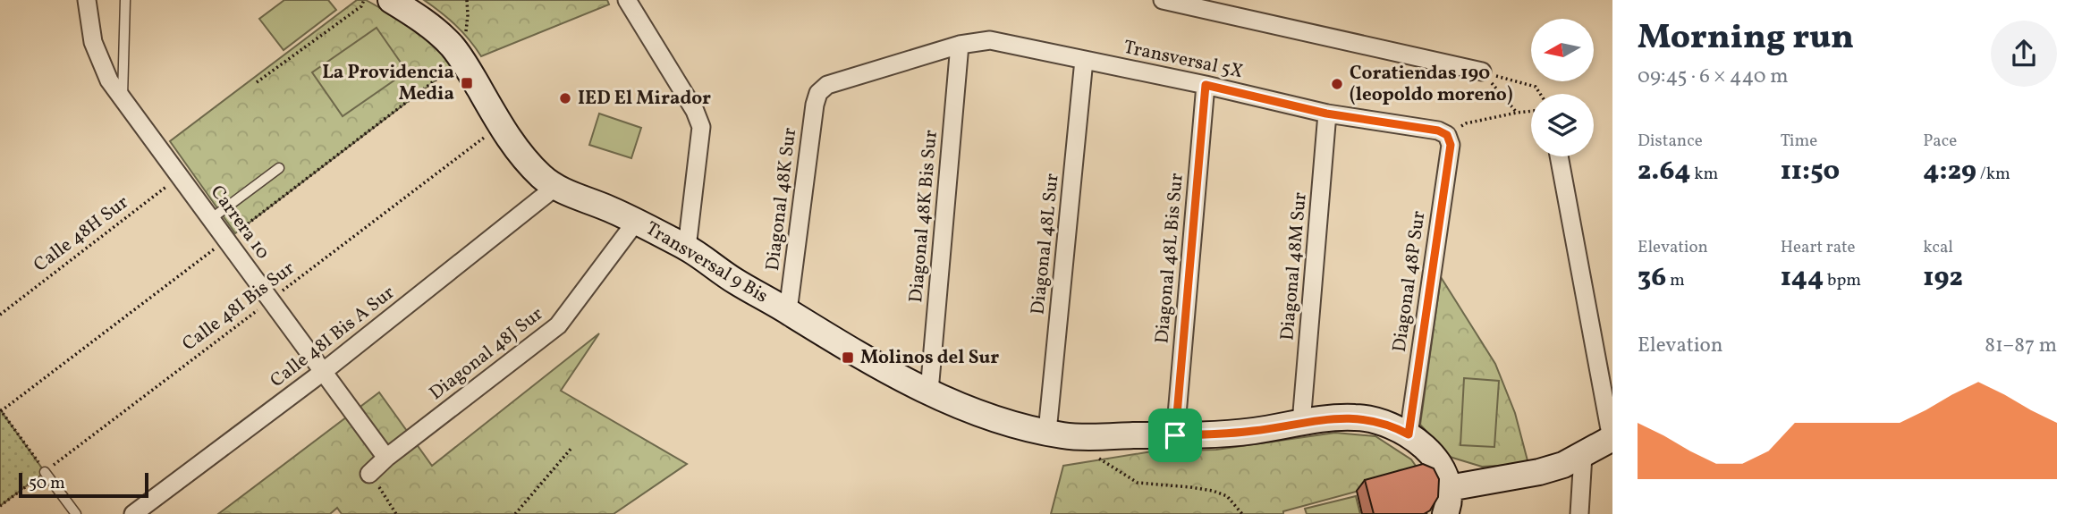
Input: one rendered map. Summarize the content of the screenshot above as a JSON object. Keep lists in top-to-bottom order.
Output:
{
  "streets": {
    "street": [
      "Transversal 5X",
      "Diagonal 48K Sur",
      "Diagonal 48K Bis Sur",
      "Carrera 10",
      "Diagonal 48L Sur",
      "Diagonal 48L Bis Sur",
      "Transversal 9 Bis",
      "Diagonal 48M Sur",
      "Diagonal 48P Sur",
      "Calle 48I Bis A Sur",
      "Diagonal 48J Sur"
    ],
    "path": ["Calle 48H Sur", "Calle 48I Bis Sur"]
  },
  "crossings": [
    ["Transversal 5X", "Diagonal 48K Sur"],
    ["Transversal 5X", "Diagonal 48K Bis Sur"],
    ["Transversal 5X", "Diagonal 48L Sur"],
    ["Transversal 5X", "Diagonal 48L Bis Sur"],
    ["Transversal 5X", "Diagonal 48M Sur"],
    ["Transversal 5X", "Diagonal 48P Sur"],
    ["Diagonal 48K Sur", "Transversal 9 Bis"],
    ["Diagonal 48K Bis Sur", "Transversal 9 Bis"],
    ["Carrera 10", "Calle 48H Sur"],
    ["Carrera 10", "Calle 48I Bis Sur"],
    ["Carrera 10", "Calle 48I Bis A Sur"],
    ["Carrera 10", "Diagonal 48J Sur"],
    ["Diagonal 48L Sur", "Transversal 9 Bis"],
    ["Diagonal 48L Bis Sur", "Transversal 9 Bis"],
    ["Transversal 9 Bis", "Diagonal 48M Sur"],
    ["Transversal 9 Bis", "Diagonal 48P Sur"],
    ["Transversal 9 Bis", "Calle 48I Bis A Sur"],
    ["Transversal 9 Bis", "Diagonal 48J Sur"]
  ],
  "places": {
    "transit": ["La Providencia Media", "Molinos del Sur"],
    "other": ["Coratiendas 190 (leopoldo moreno)", "IED El Mirador"]
  },
  "scale_bar": "50 m",
  "north": "left",
  "page": {
    "heading": ["Morning run", "09:45 · 6 × 440 m"],
    "stats": [
      ["Distance", "2.64 km"],
      ["Time", "11:50"],
      ["Pace", "4:29 /km"],
      ["Elevation", "36 m"],
      ["Heart rate", "144 bpm"],
      ["kcal", "192"]
    ],
    "chart": ["Elevation", "81–87 m"],
    "scale": "50 m"
  }
}
